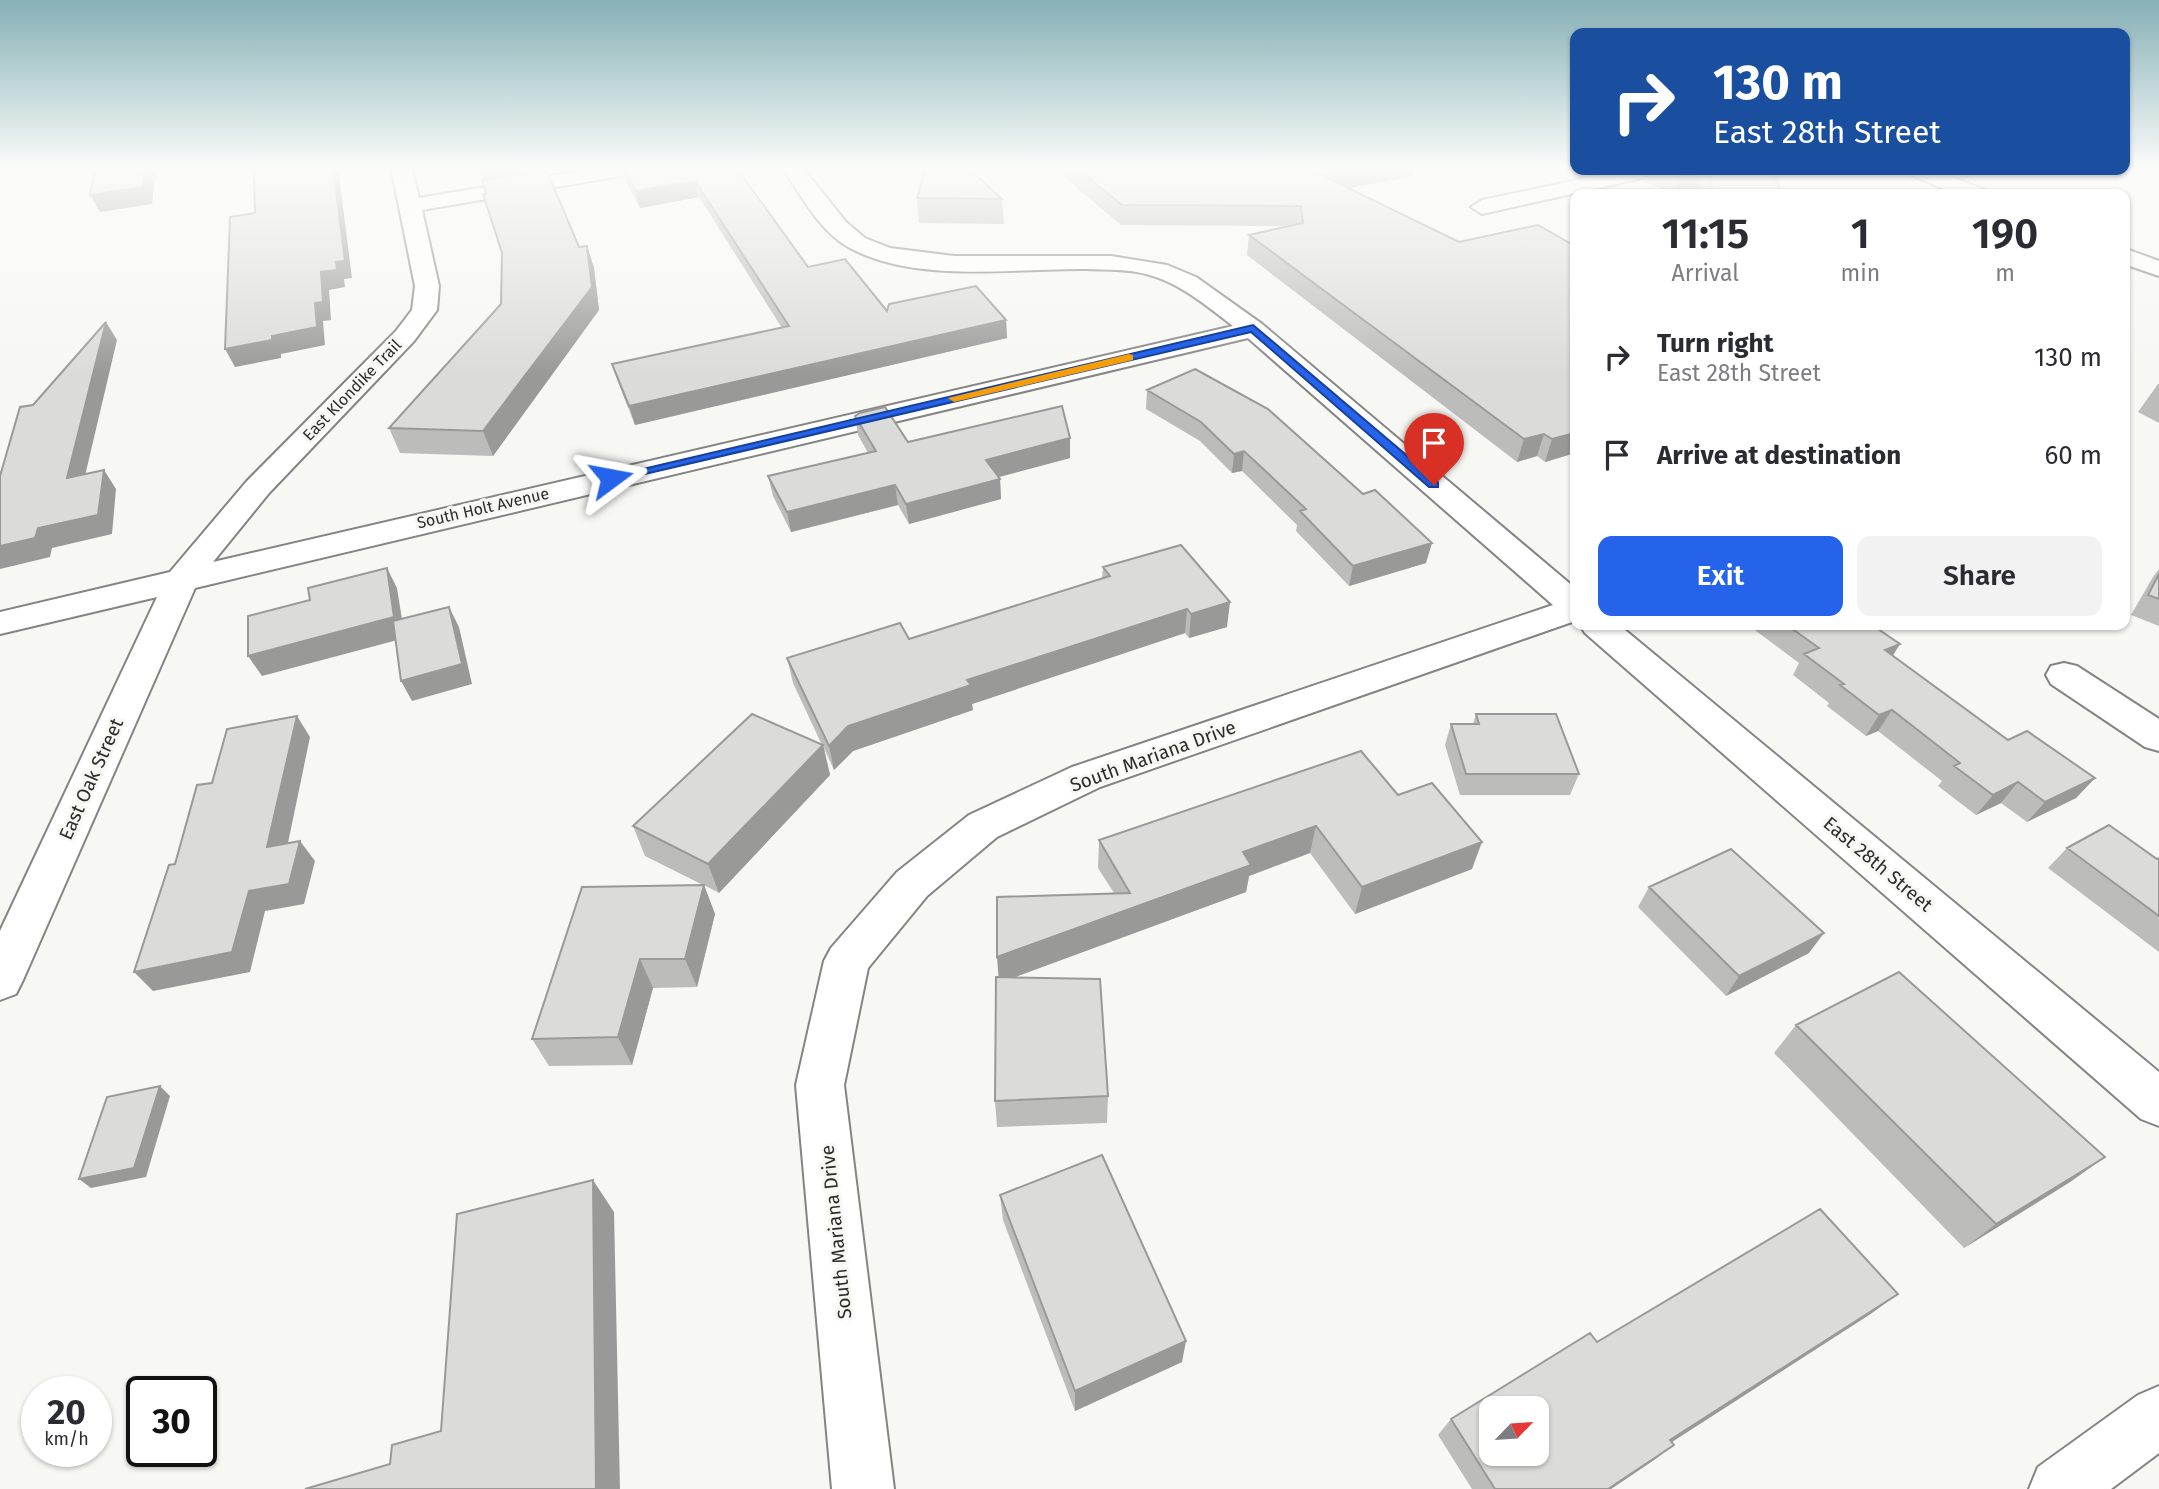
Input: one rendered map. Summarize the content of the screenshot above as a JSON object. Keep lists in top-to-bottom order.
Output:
{
  "streets": {
    "street": [
      "East Klondike Trail",
      "South Holt Avenue",
      "South Mariana Drive",
      "East Oak Street",
      "East 28th Street"
    ]
  },
  "crossings": [
    ["East Klondike Trail", "South Holt Avenue"],
    ["East Klondike Trail", "East Oak Street"],
    ["South Holt Avenue", "East Oak Street"]
  ],
  "north": "top right",
  "page": {
    "turn": ["130 m", "East 28th Street"],
    "eta": [
      "11:15",
      "Arrival",
      "1",
      "min",
      "190",
      "m"
    ],
    "list": [
      {
        "name": "Turn right",
        "note": "East 28th Street",
        "value": "130 m"
      },
      {
        "name": "Arrive at destination",
        "value": "60 m"
      }
    ],
    "buttons": ["Exit", "Share"],
    "speed": "20 km/h",
    "limit": "30"
  }
}
